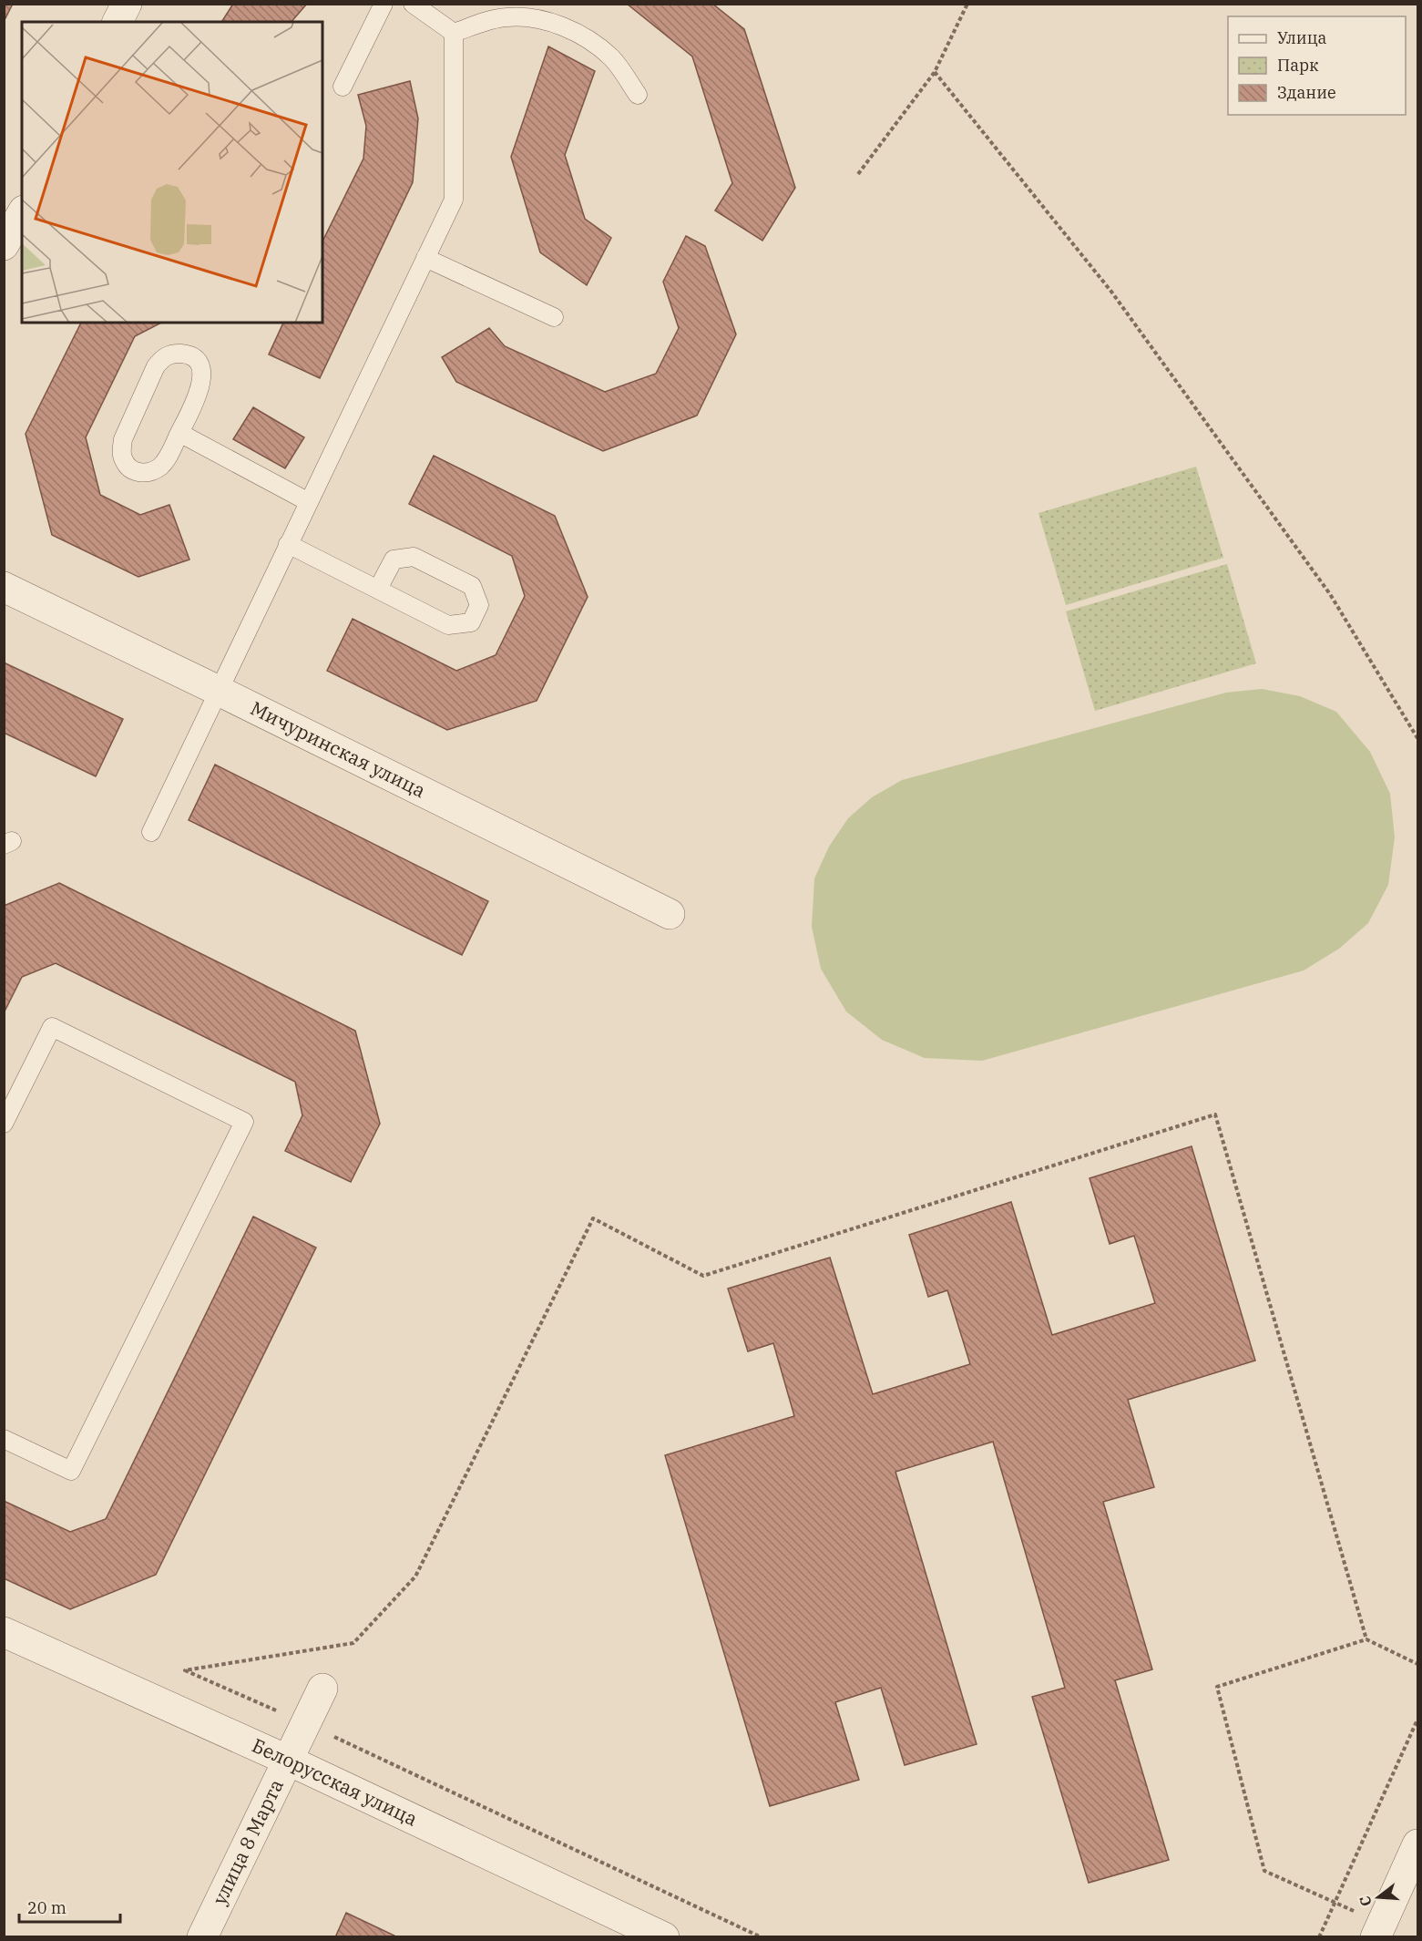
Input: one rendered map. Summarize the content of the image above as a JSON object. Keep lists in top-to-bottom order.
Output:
{
  "streets": {
    "street": ["Мичуринская улица", "Белорусская улица", "улица 8 Марта"]
  },
  "crossings": [
    ["Белорусская улица", "улица 8 Марта"]
  ],
  "legend": ["Улица", "Парк", "Здание"],
  "scale_bar": "20 m",
  "north": "left"
}
